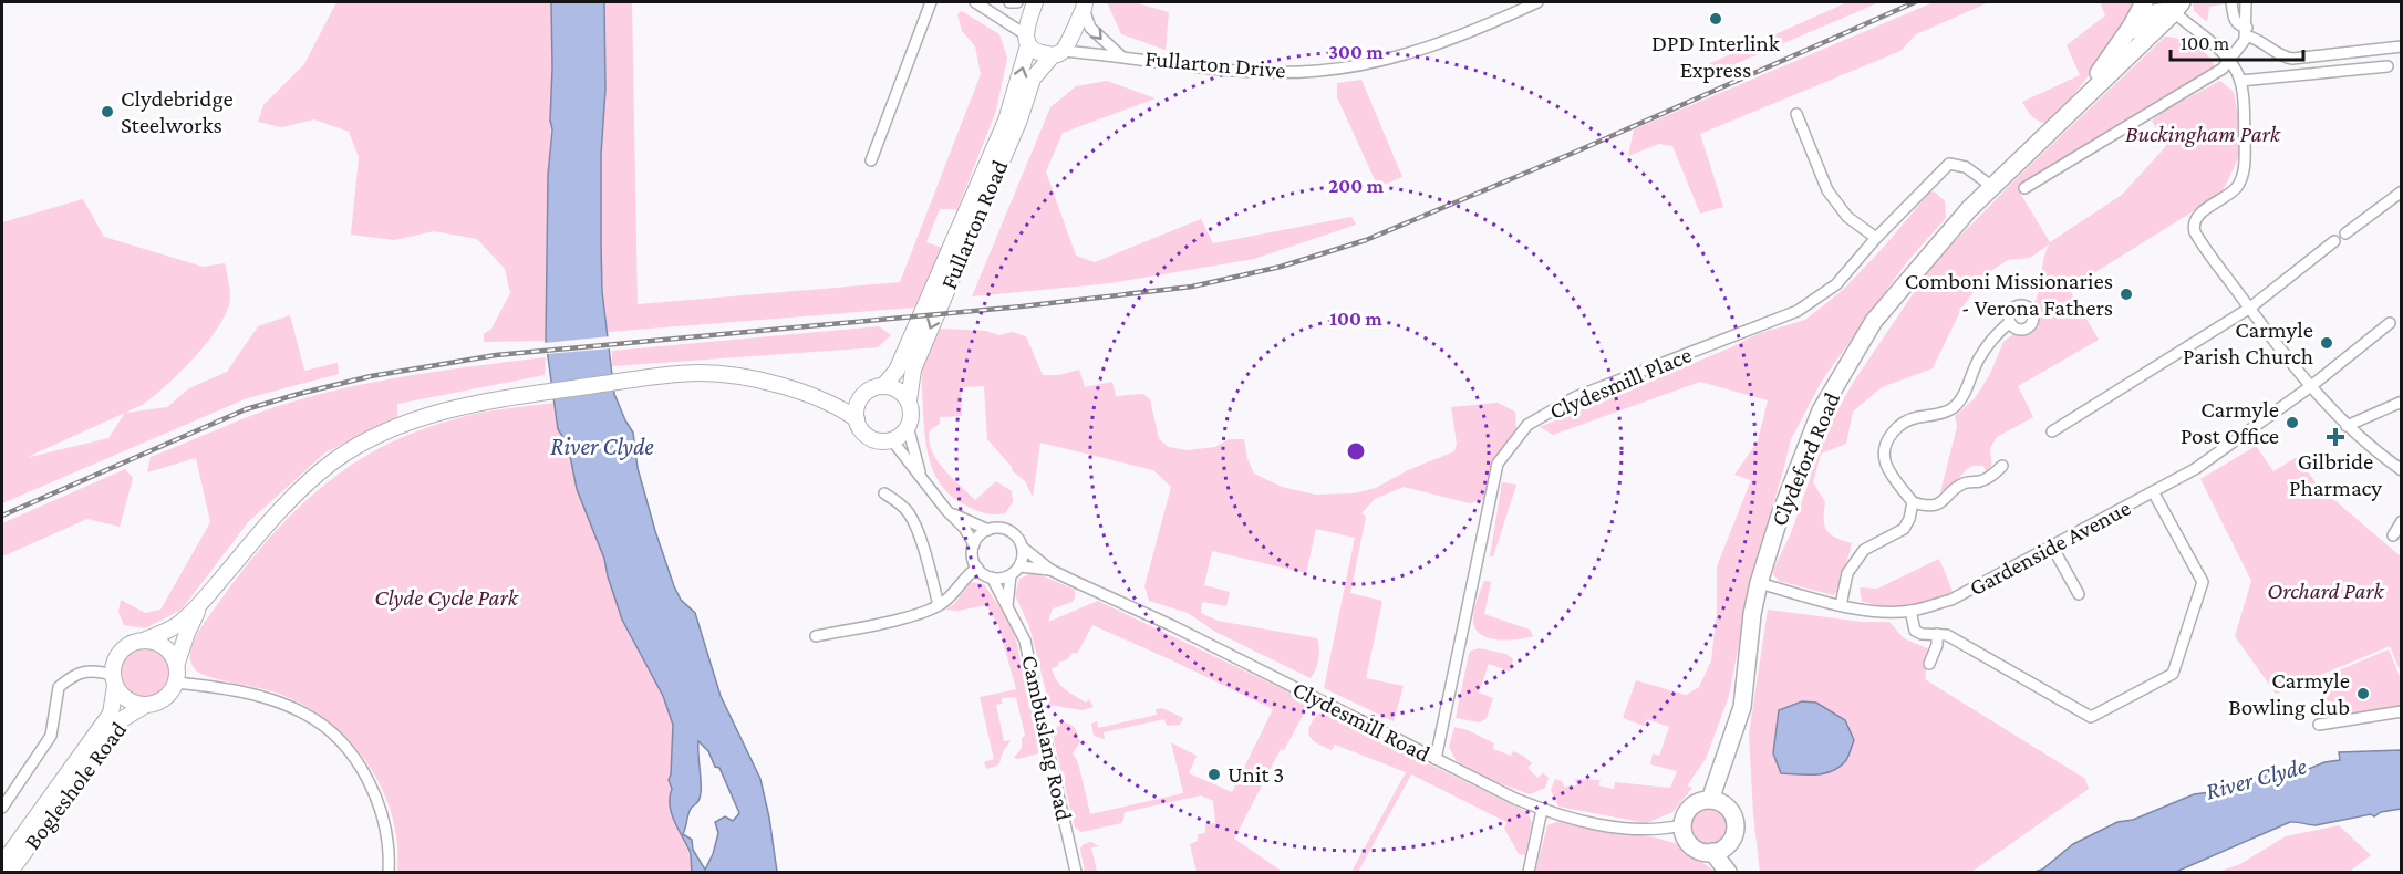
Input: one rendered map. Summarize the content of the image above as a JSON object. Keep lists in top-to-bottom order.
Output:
{
  "streets": {
    "main road": ["Clydeford Road"],
    "street": [
      "Fullarton Drive",
      "Fullarton Road",
      "Clydesmill Place",
      "Gardenside Avenue",
      "Clydesmill Road",
      "Cambuslang Road",
      "Bogleshole Road"
    ]
  },
  "crossings": [
    ["Fullarton Drive", "Fullarton Road"],
    ["Clydesmill Place", "Clydeford Road"],
    ["Clydesmill Place", "Clydesmill Road"],
    ["Clydeford Road", "Gardenside Avenue"],
    ["Clydeford Road", "Clydesmill Road"],
    ["Clydesmill Road", "Cambuslang Road"]
  ],
  "water": ["River Clyde"],
  "parks": ["Buckingham Park", "Orchard Park", "Clyde Cycle Park"],
  "places": {
    "other": [
      "DPD Interlink Express",
      "Clydebridge Steelworks",
      "Comboni Missionaries - Verona Fathers",
      "Carmyle Parish Church",
      "Carmyle Post Office",
      "Carmyle Bowling club",
      "Unit 3"
    ],
    "health": ["Gilbride Pharmacy"]
  },
  "scale_bar": "100 m",
  "rings": ["300 m", "200 m", "100 m"]
}
